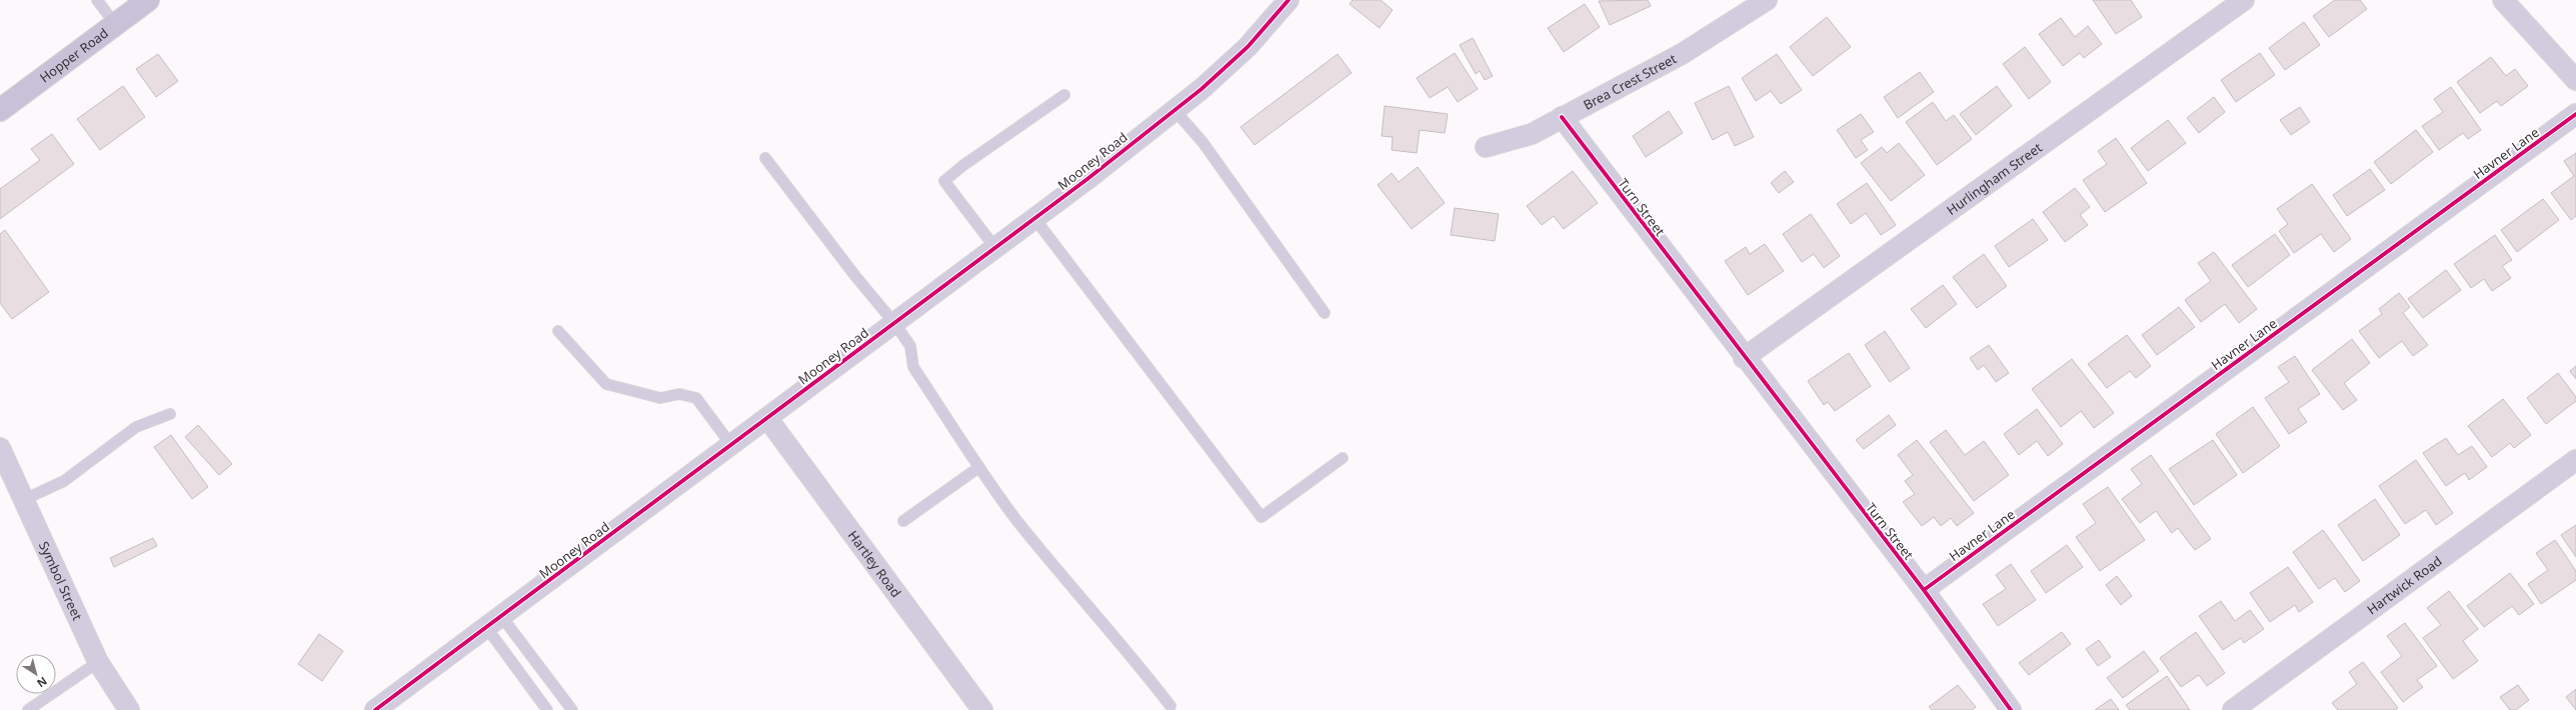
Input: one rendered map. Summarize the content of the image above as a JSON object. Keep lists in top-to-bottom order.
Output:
{
  "streets": {
    "main road": ["Hopper Road"],
    "street": [
      "Brea Crest Street",
      "Havner Lane",
      "Mooney Road",
      "Hurlingham Street",
      "Turn Street",
      "Hartley Road",
      "Symbol Street",
      "Hartwick Road"
    ]
  },
  "crossings": [
    ["Brea Crest Street", "Turn Street"],
    ["Havner Lane", "Turn Street"],
    ["Mooney Road", "Hartley Road"],
    ["Hurlingham Street", "Turn Street"]
  ],
  "north": "bottom right"
}
